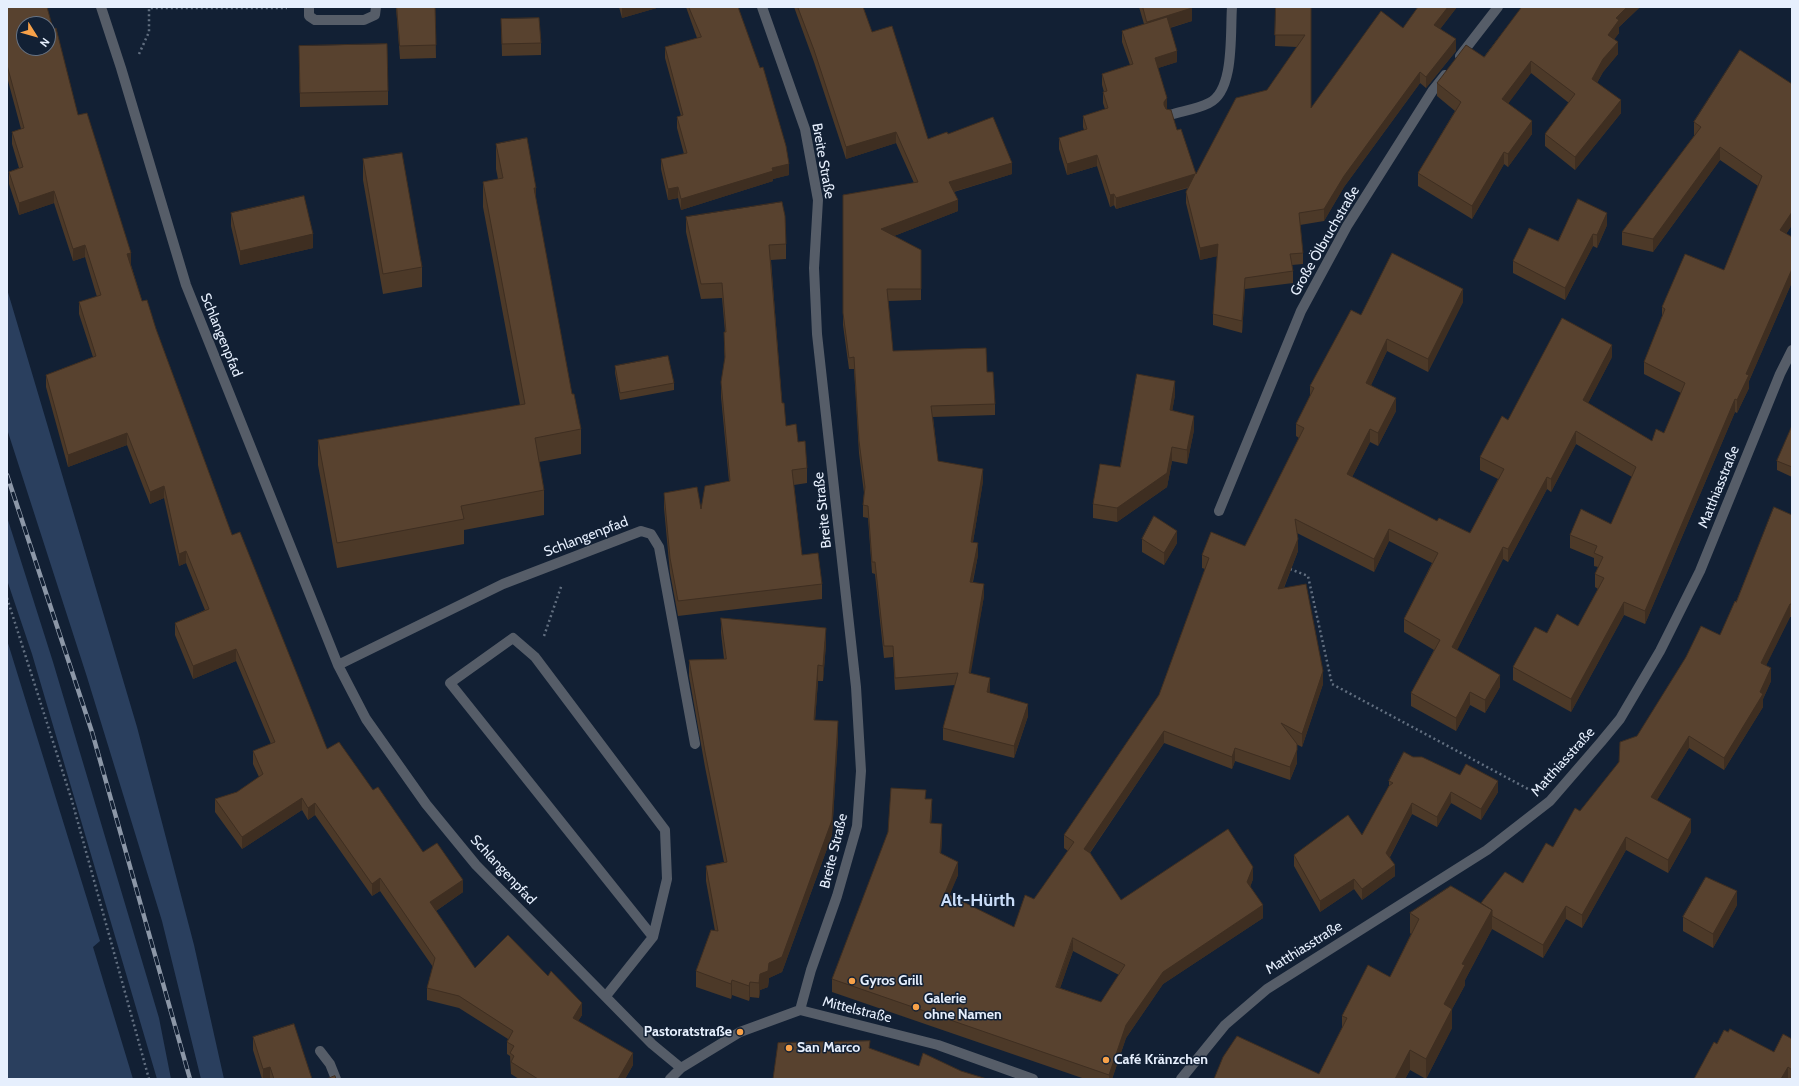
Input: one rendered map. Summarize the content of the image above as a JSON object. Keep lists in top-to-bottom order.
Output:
{
  "streets": {
    "street": [
      "Breite Straße",
      "Große Ölbruchstraße",
      "Schlangenpfad",
      "Matthiasstraße",
      "Mittelstraße"
    ]
  },
  "crossings": [
    ["Breite Straße", "Mittelstraße"],
    ["Schlangenpfad", "Mittelstraße"]
  ],
  "districts": ["Alt-Hürth"],
  "places": [
    "Gyros Grill",
    "Galerie ohne Namen",
    "Pastoratstraße",
    "San Marco",
    "Café Kränzchen"
  ],
  "north": "bottom right"
}
